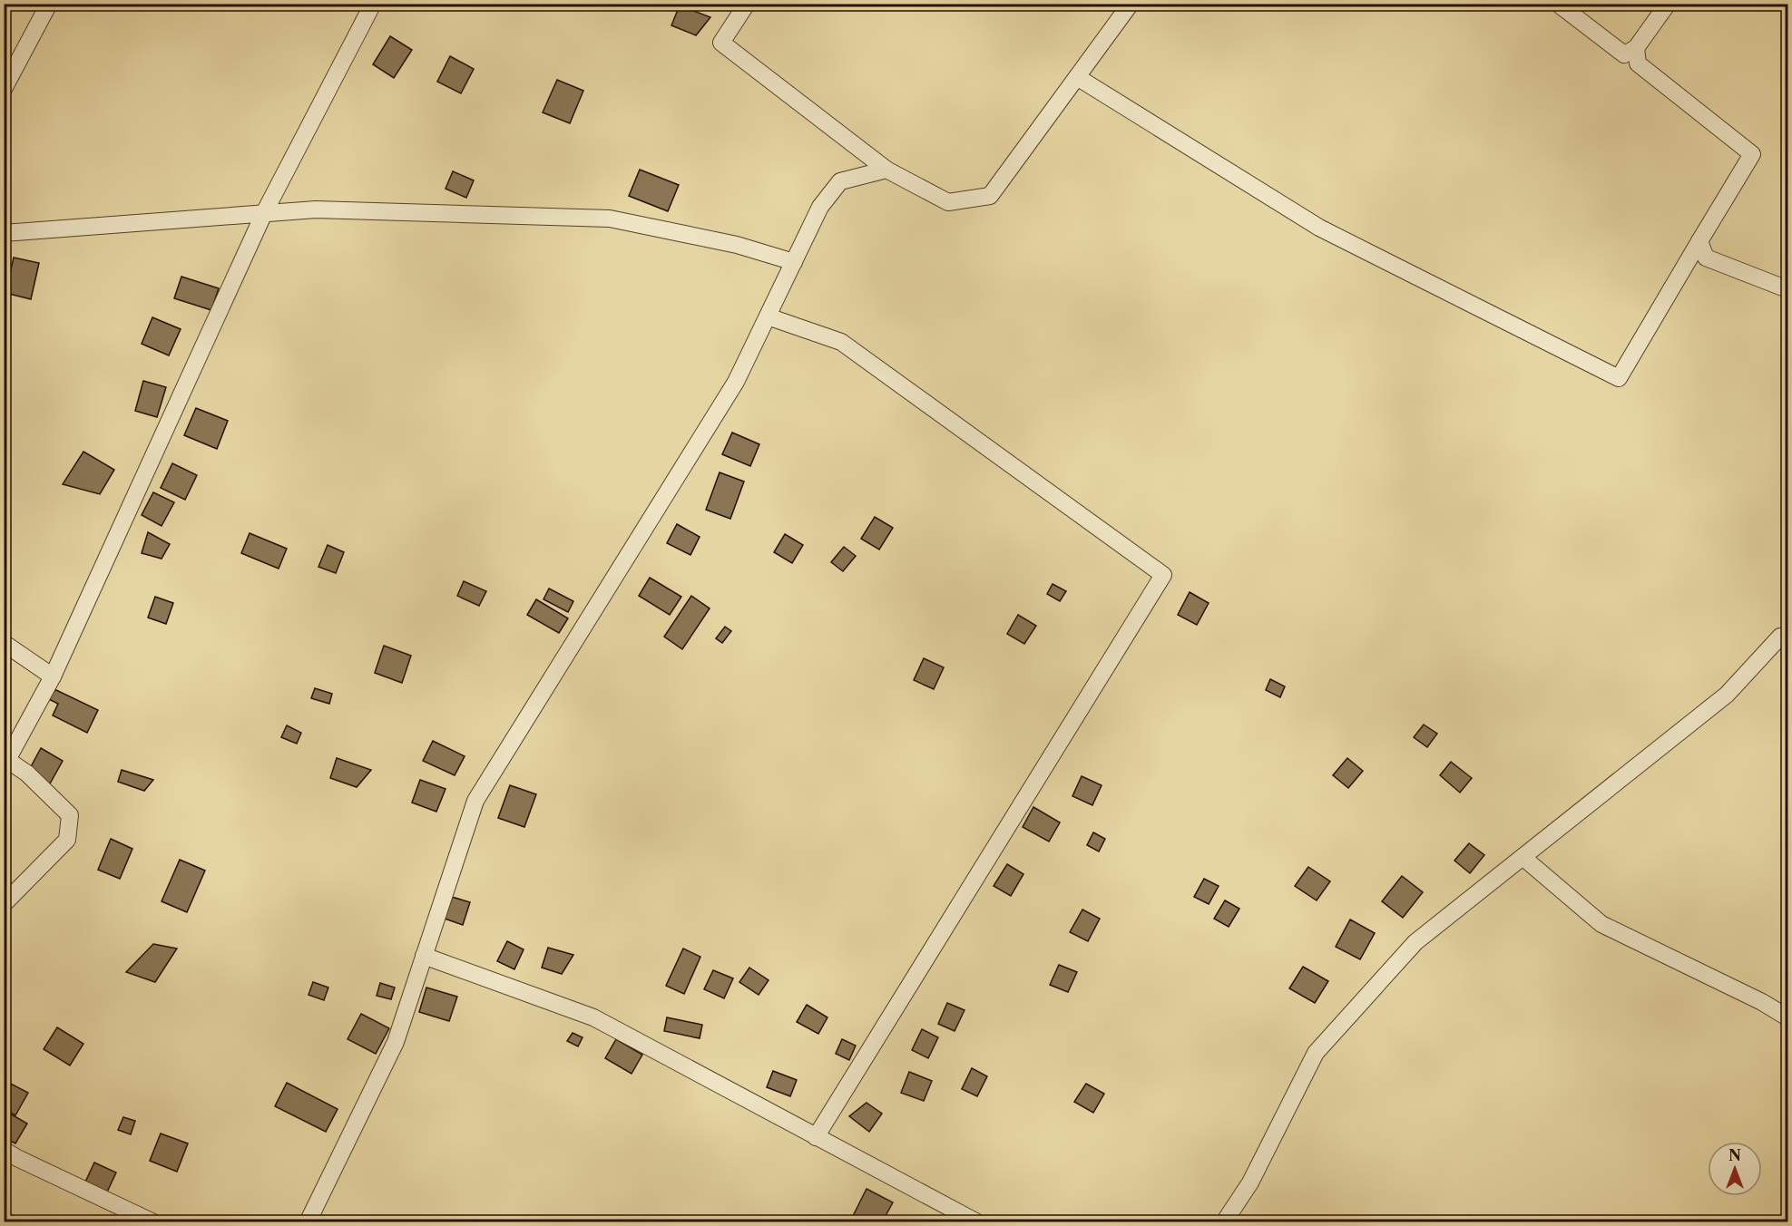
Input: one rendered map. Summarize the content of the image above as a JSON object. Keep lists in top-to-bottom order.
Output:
{
  "north": "top"
}
